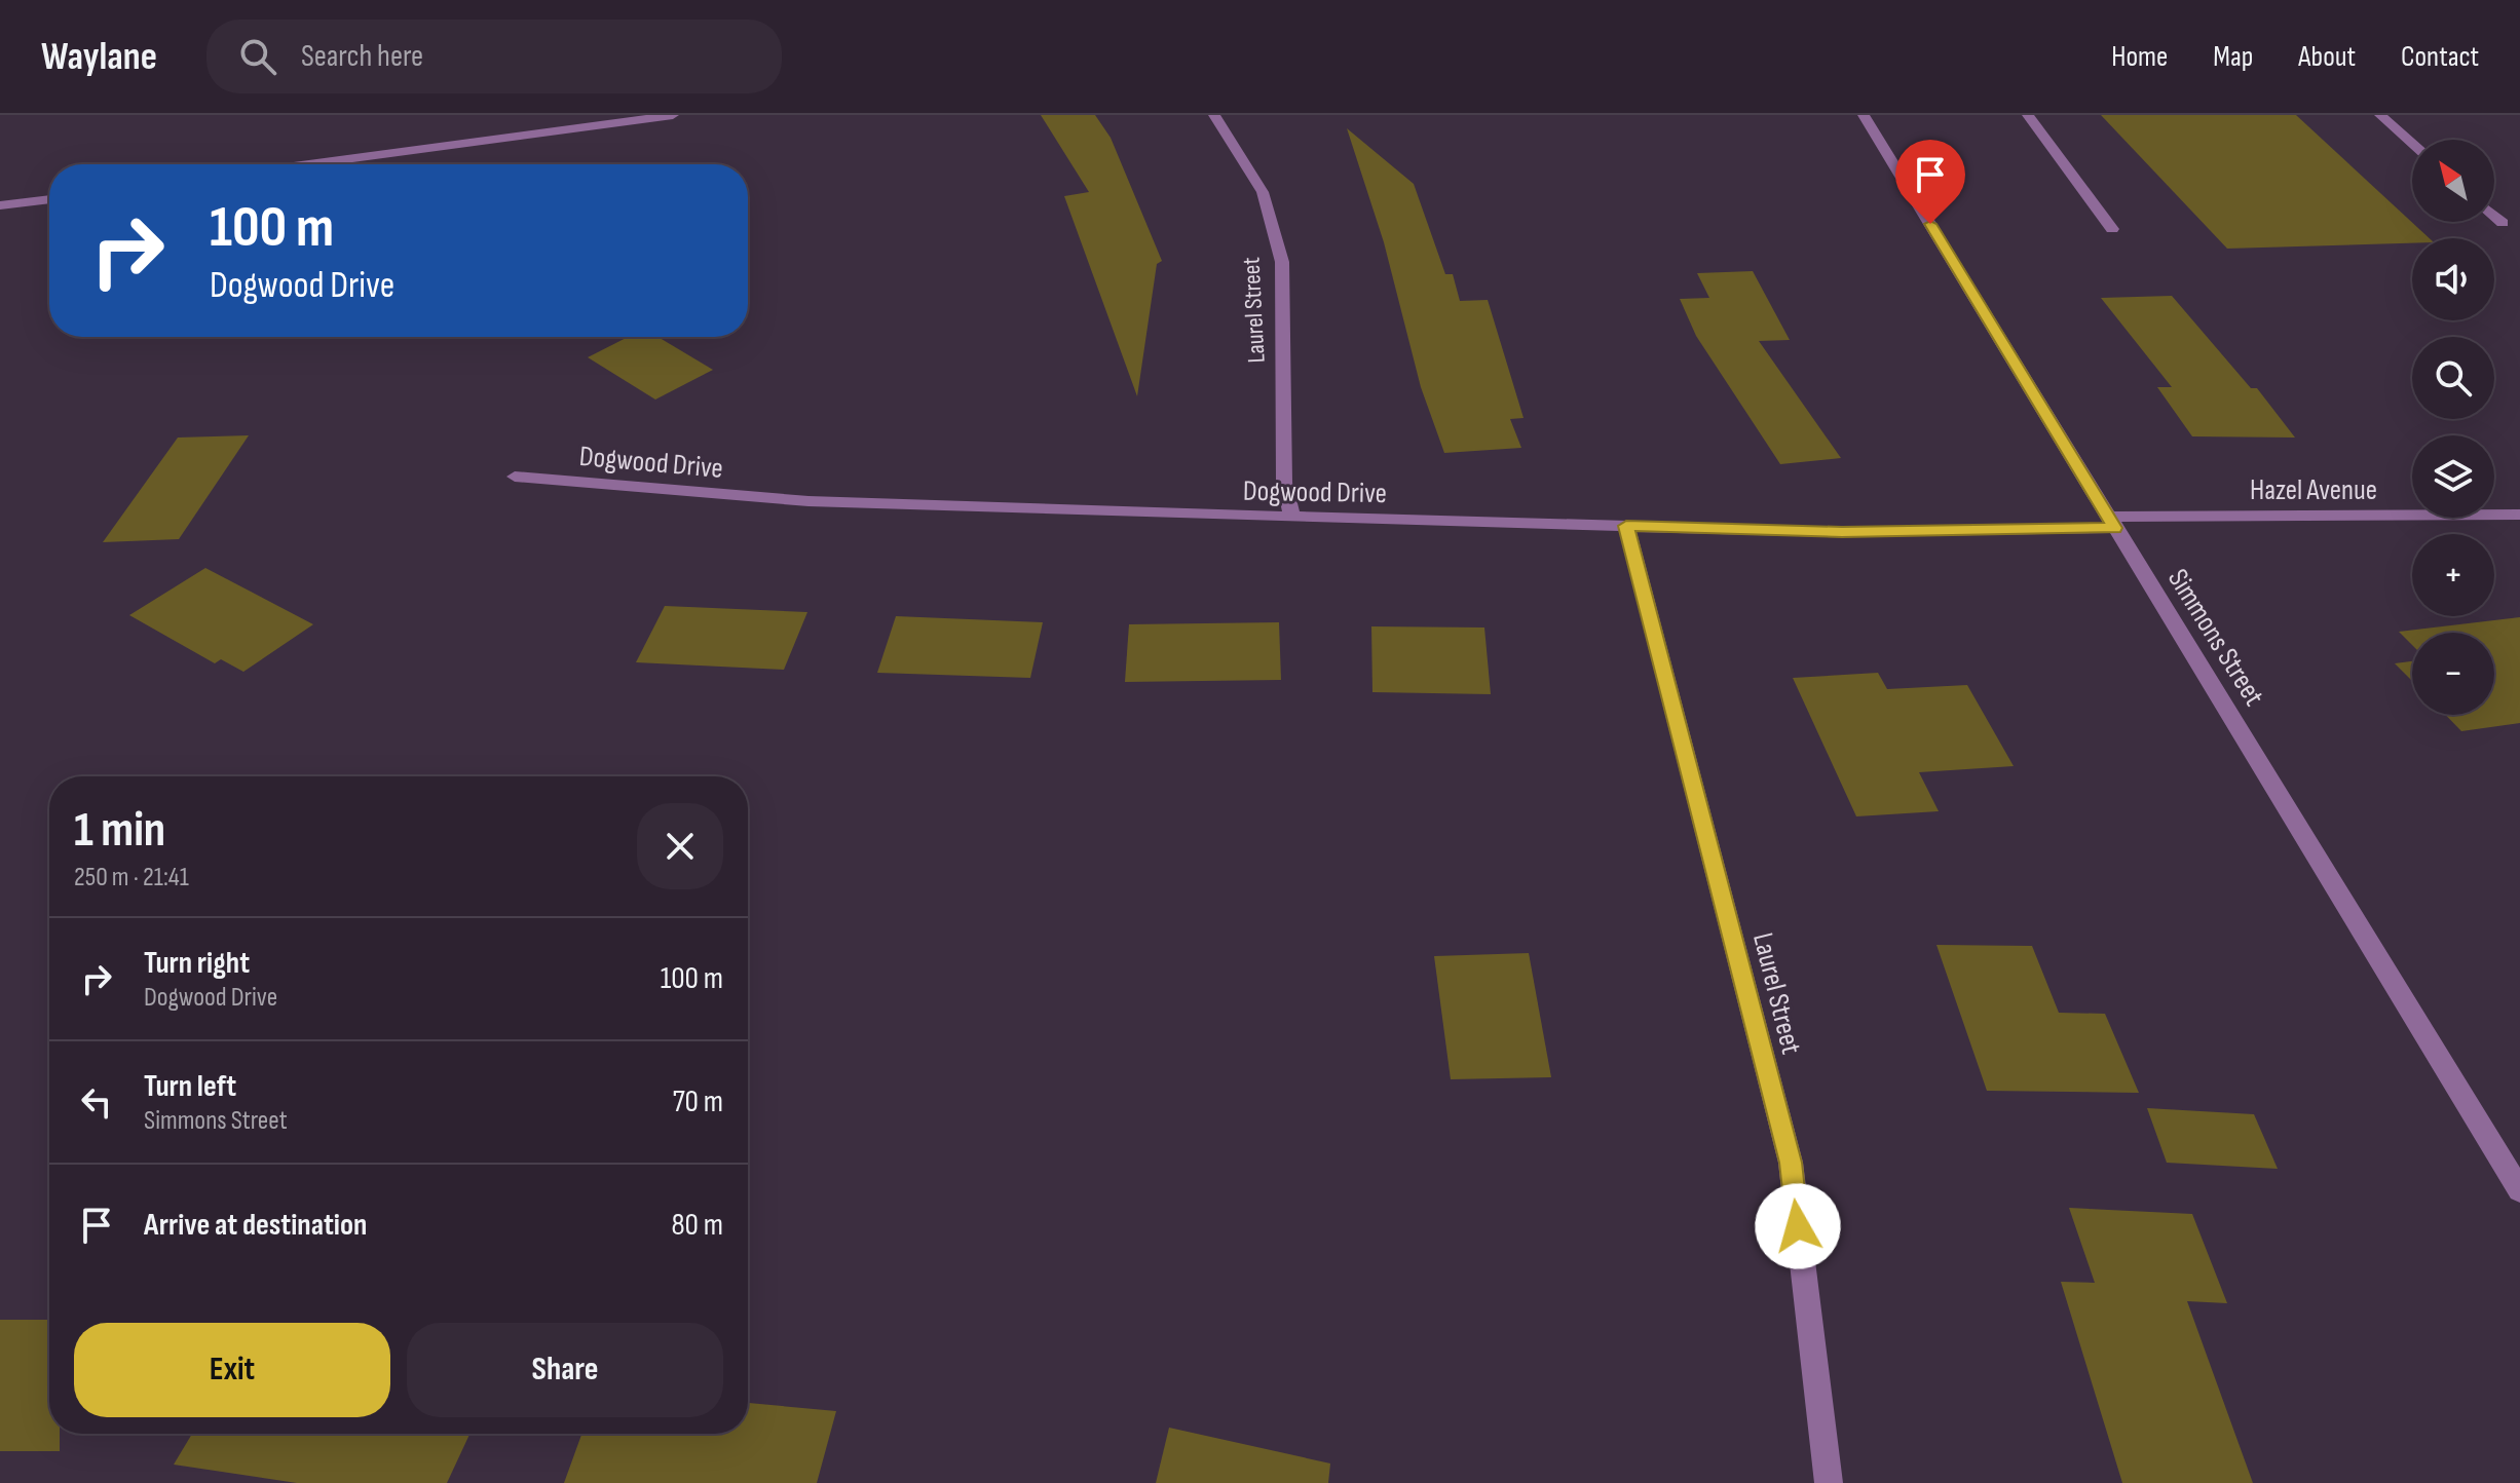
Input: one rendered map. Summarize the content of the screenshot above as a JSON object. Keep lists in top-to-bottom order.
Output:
{
  "streets": {
    "street": [
      "Laurel Street",
      "Dogwood Drive",
      "Hazel Avenue",
      "Simmons Street"
    ]
  },
  "crossings": [
    ["Laurel Street", "Dogwood Drive"],
    ["Dogwood Drive", "Hazel Avenue"],
    ["Dogwood Drive", "Simmons Street"],
    ["Hazel Avenue", "Simmons Street"]
  ],
  "north": "top left",
  "page": {
    "header": "Waylane",
    "search": "Search here",
    "nav": [
      "Home",
      "Map",
      "About",
      "Contact"
    ],
    "map_buttons": ["+", "−"],
    "turn": ["100 m", "Dogwood Drive"],
    "heading": ["1 min", "250 m · 21:41"],
    "list": [
      {
        "name": "Turn right",
        "note": "Dogwood Drive",
        "value": "100 m"
      },
      {
        "name": "Turn left",
        "note": "Simmons Street",
        "value": "70 m"
      },
      {
        "name": "Arrive at destination",
        "value": "80 m"
      }
    ],
    "buttons": ["Exit", "Share"]
  }
}
